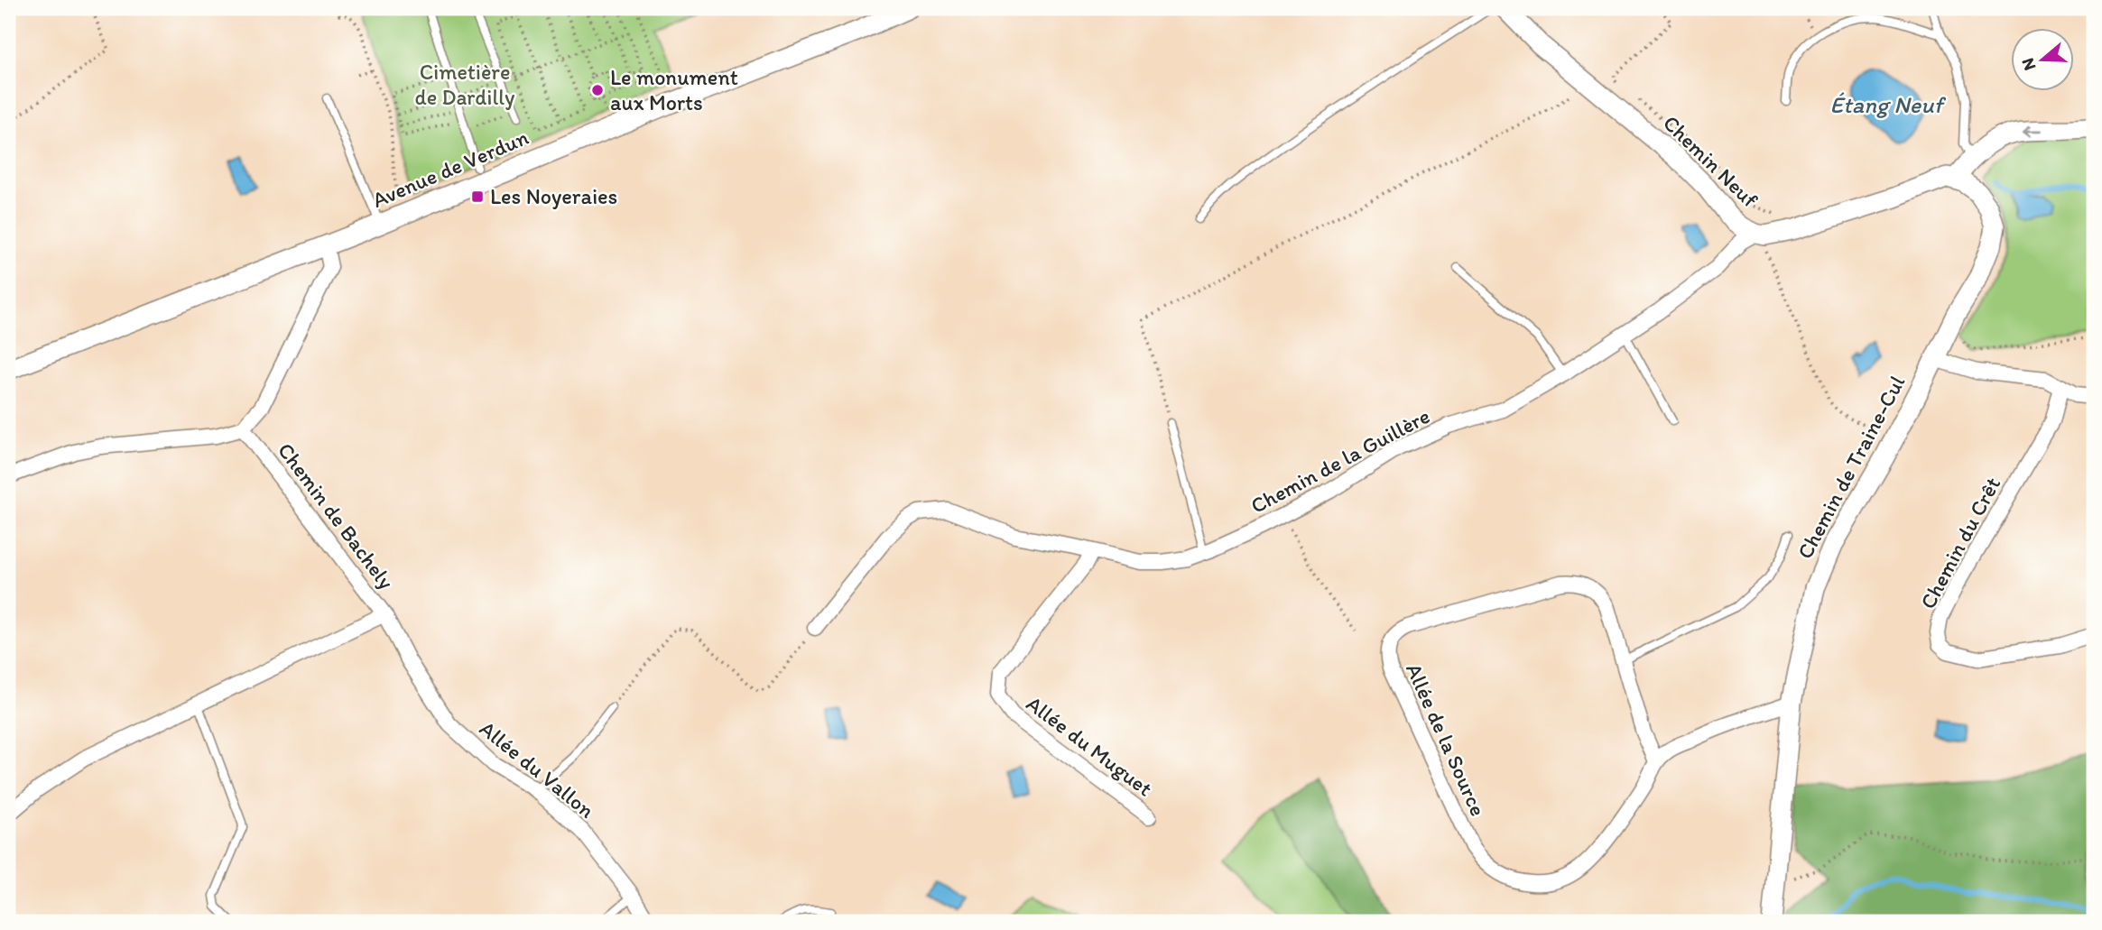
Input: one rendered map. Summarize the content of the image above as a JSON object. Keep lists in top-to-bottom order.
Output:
{
  "streets": {
    "street": [
      "Chemin Neuf",
      "Avenue de Verdun",
      "Chemin de la Guillère",
      "Chemin de Traine-Cul",
      "Chemin de Bachely",
      "Chemin du Crêt",
      "Allée de la Source",
      "Allée du Muguet",
      "Allée du Vallon"
    ]
  },
  "crossings": [
    ["Chemin Neuf", "Chemin de la Guillère"],
    ["Chemin Neuf", "Chemin de Traine-Cul"],
    ["Chemin de la Guillère", "Allée du Muguet"],
    ["Chemin de Traine-Cul", "Allée de la Source"],
    ["Chemin de Bachely", "Allée du Vallon"]
  ],
  "water": ["Étang Neuf"],
  "parks": ["Cimetière de Dardilly"],
  "places": {
    "other": ["Le monument aux Morts"],
    "transit": ["Les Noyeraies"]
  },
  "north": "left"
}
